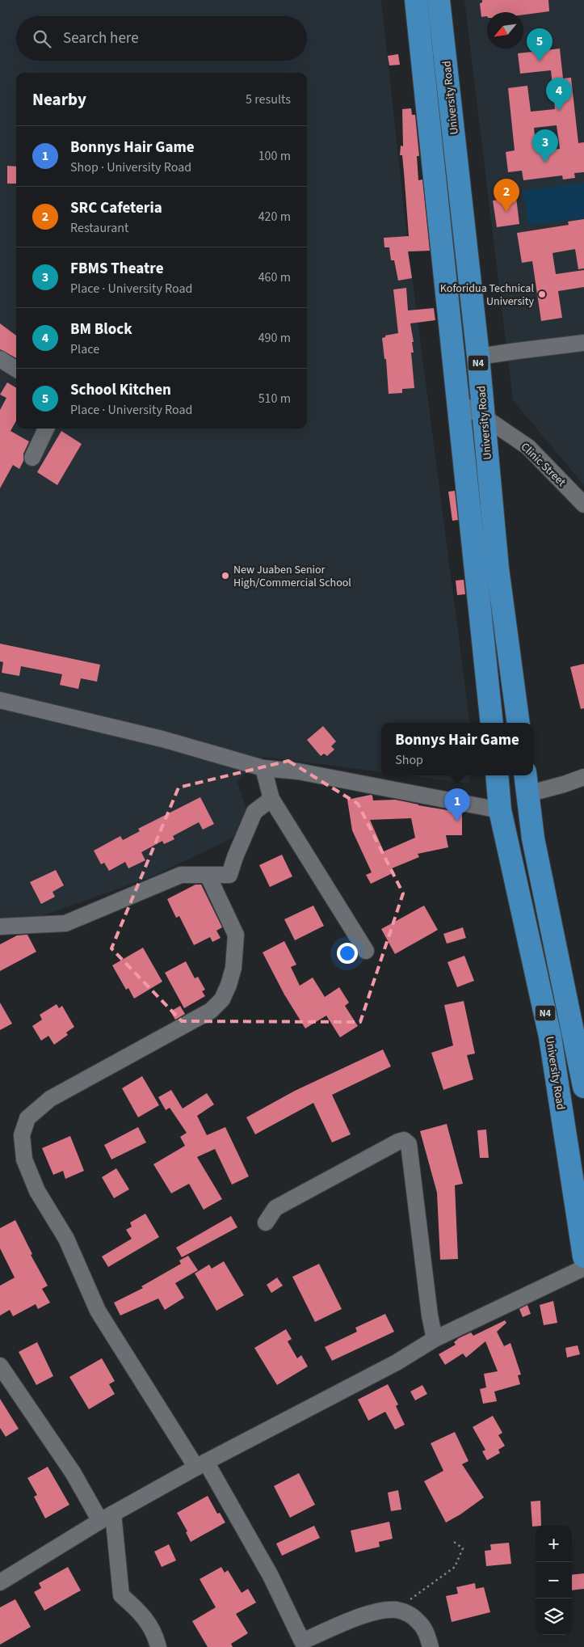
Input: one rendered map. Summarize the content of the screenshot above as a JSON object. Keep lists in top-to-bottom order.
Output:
{
  "streets": {
    "highway": ["University Road", "N4"],
    "street": ["Clinic Street"]
  },
  "crossings": [
    ["University Road", "Clinic Street"]
  ],
  "places": ["Koforidua Technical University", "New Juaben Senior High/Commercial School"],
  "north": "bottom left",
  "page": {
    "search": "Search here",
    "pins": [
      "5",
      "4",
      "3",
      "2",
      "1"
    ],
    "heading": ["Nearby", "5 results"],
    "list": [
      {
        "mark": "1",
        "name": "Bonnys Hair Game",
        "note": "Shop · University Road",
        "value": "100 m"
      },
      {
        "mark": "2",
        "name": "SRC Cafeteria",
        "note": "Restaurant",
        "value": "420 m"
      },
      {
        "mark": "3",
        "name": "FBMS Theatre",
        "note": "Place · University Road",
        "value": "460 m"
      },
      {
        "mark": "4",
        "name": "BM Block",
        "note": "Place",
        "value": "490 m"
      },
      {
        "mark": "5",
        "name": "School Kitchen",
        "note": "Place · University Road",
        "value": "510 m"
      }
    ],
    "popup": ["Bonnys Hair Game", "Shop"],
    "map_buttons": ["+", "−"]
  }
}
